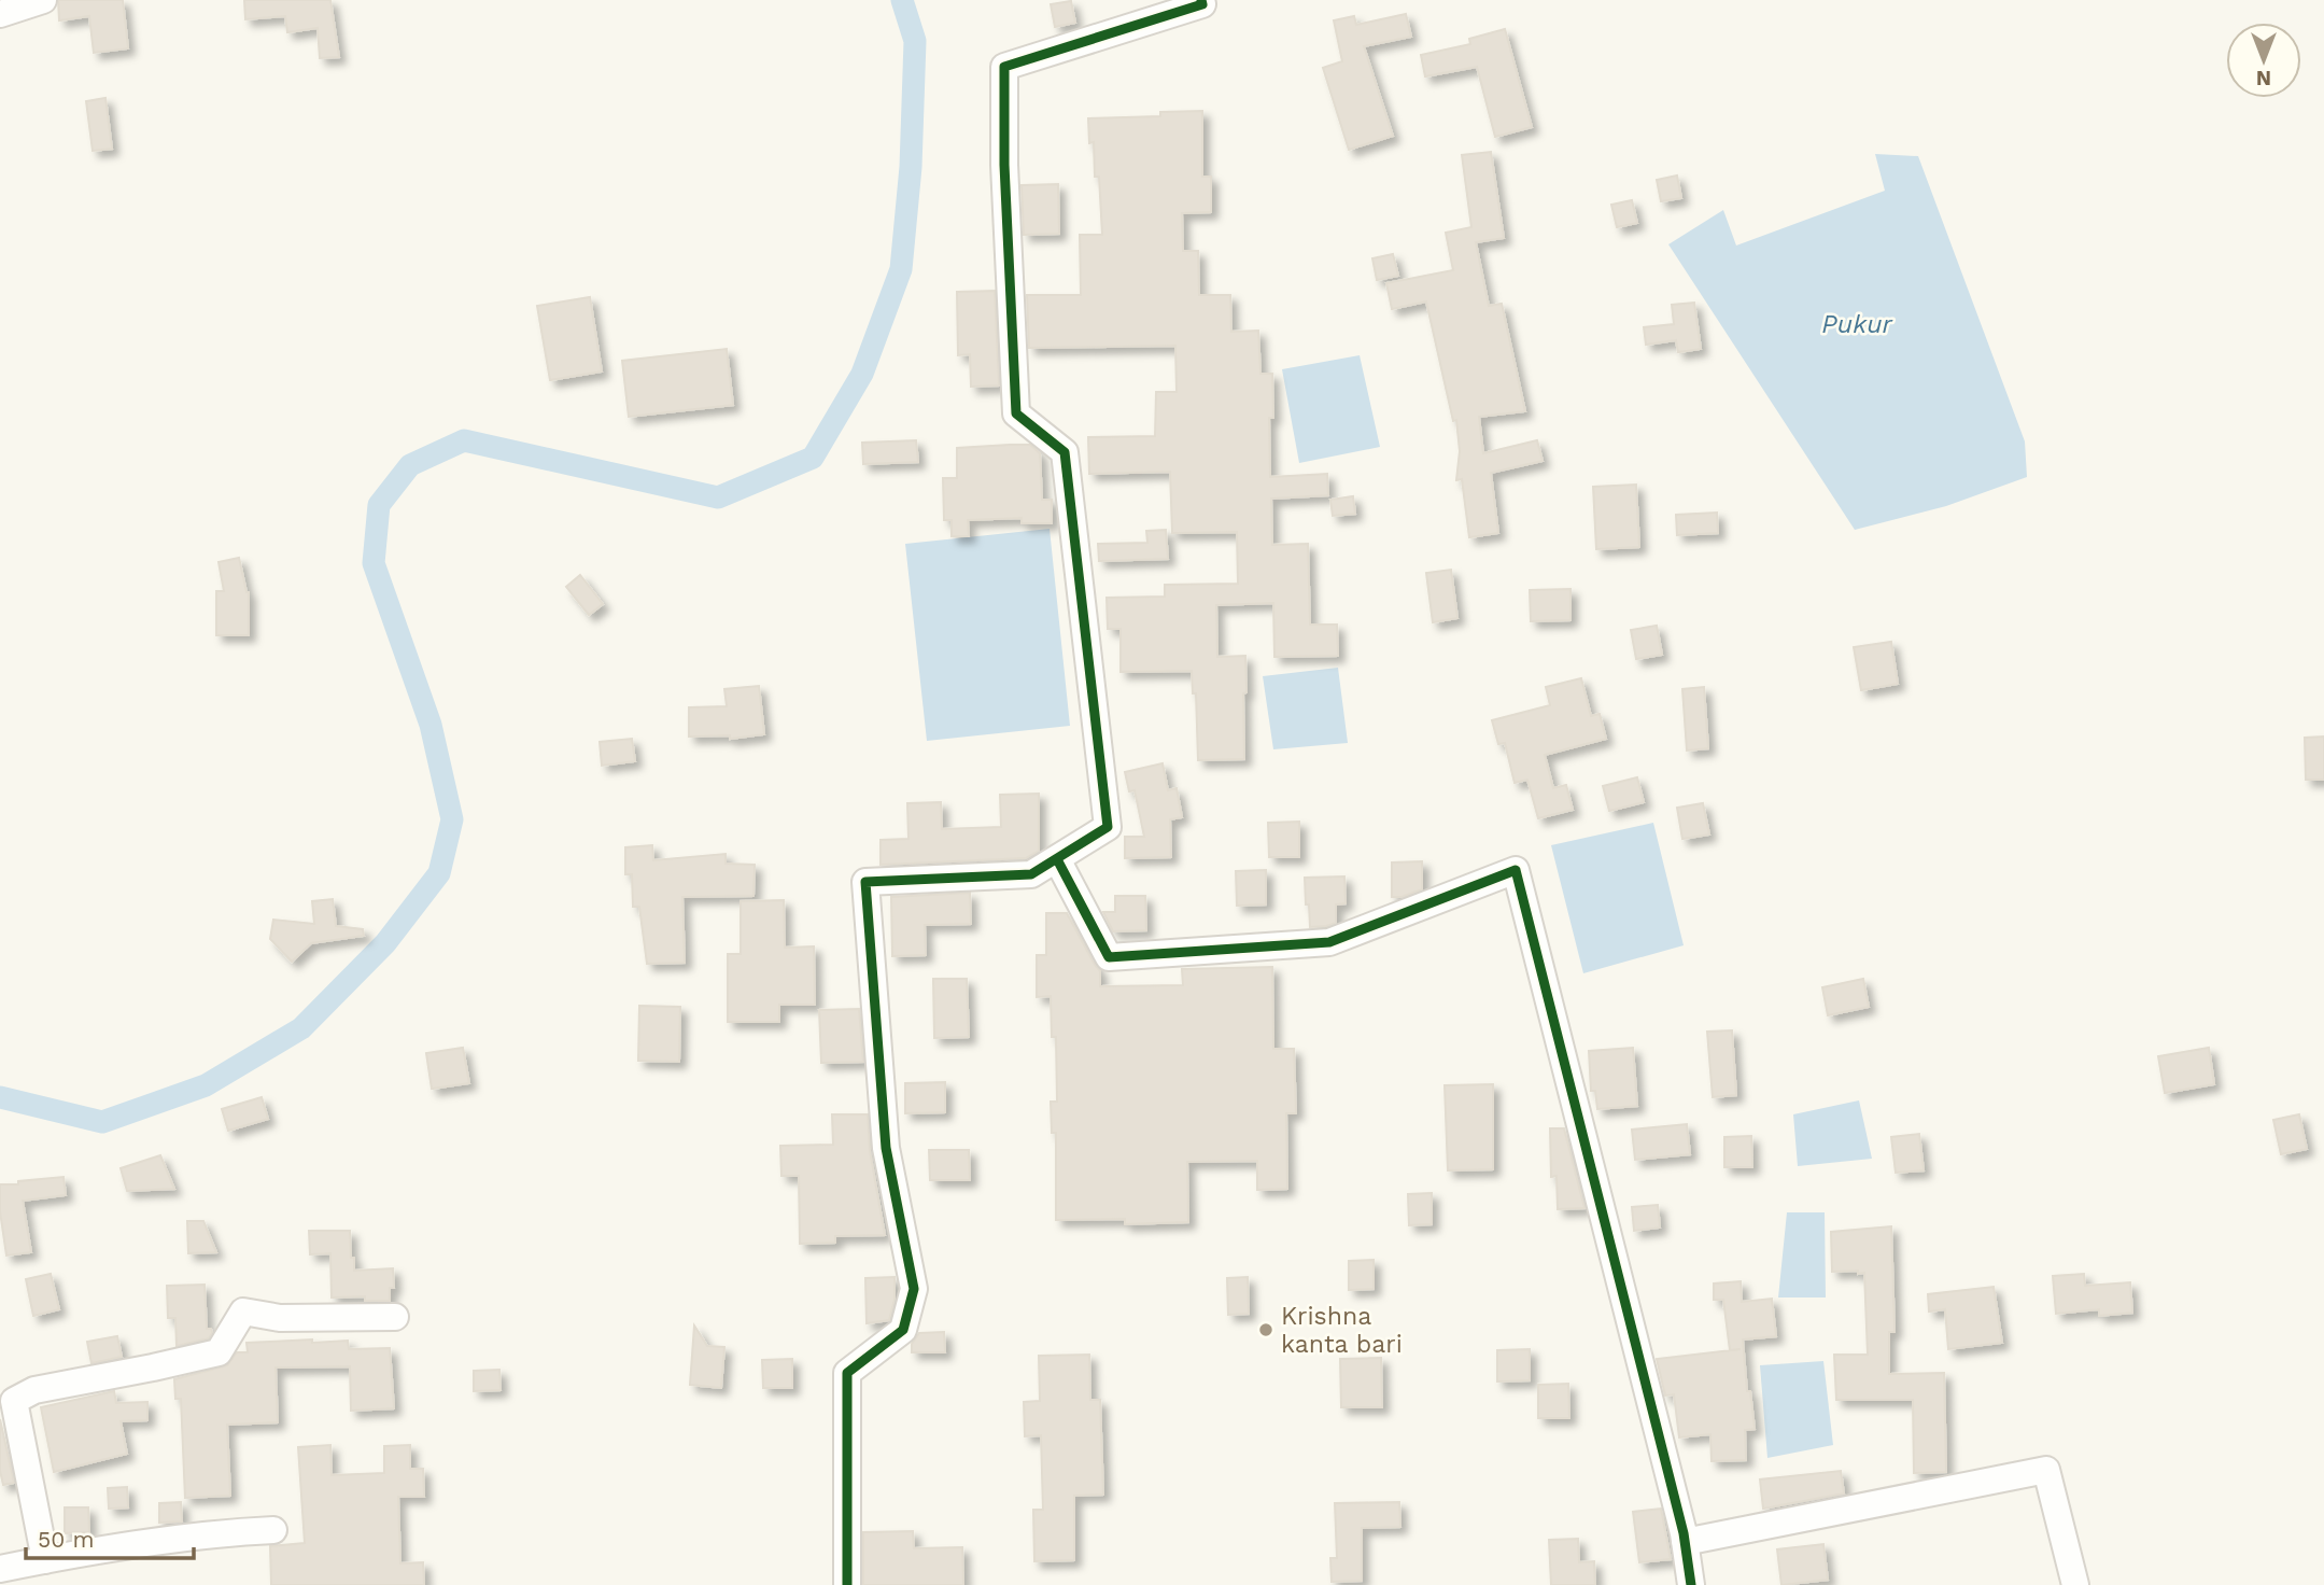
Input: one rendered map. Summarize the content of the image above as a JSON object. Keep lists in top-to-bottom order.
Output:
{
  "water": ["Pukur"],
  "places": ["Krishna kanta bari"],
  "scale_bar": "50 m",
  "north": "bottom"
}
